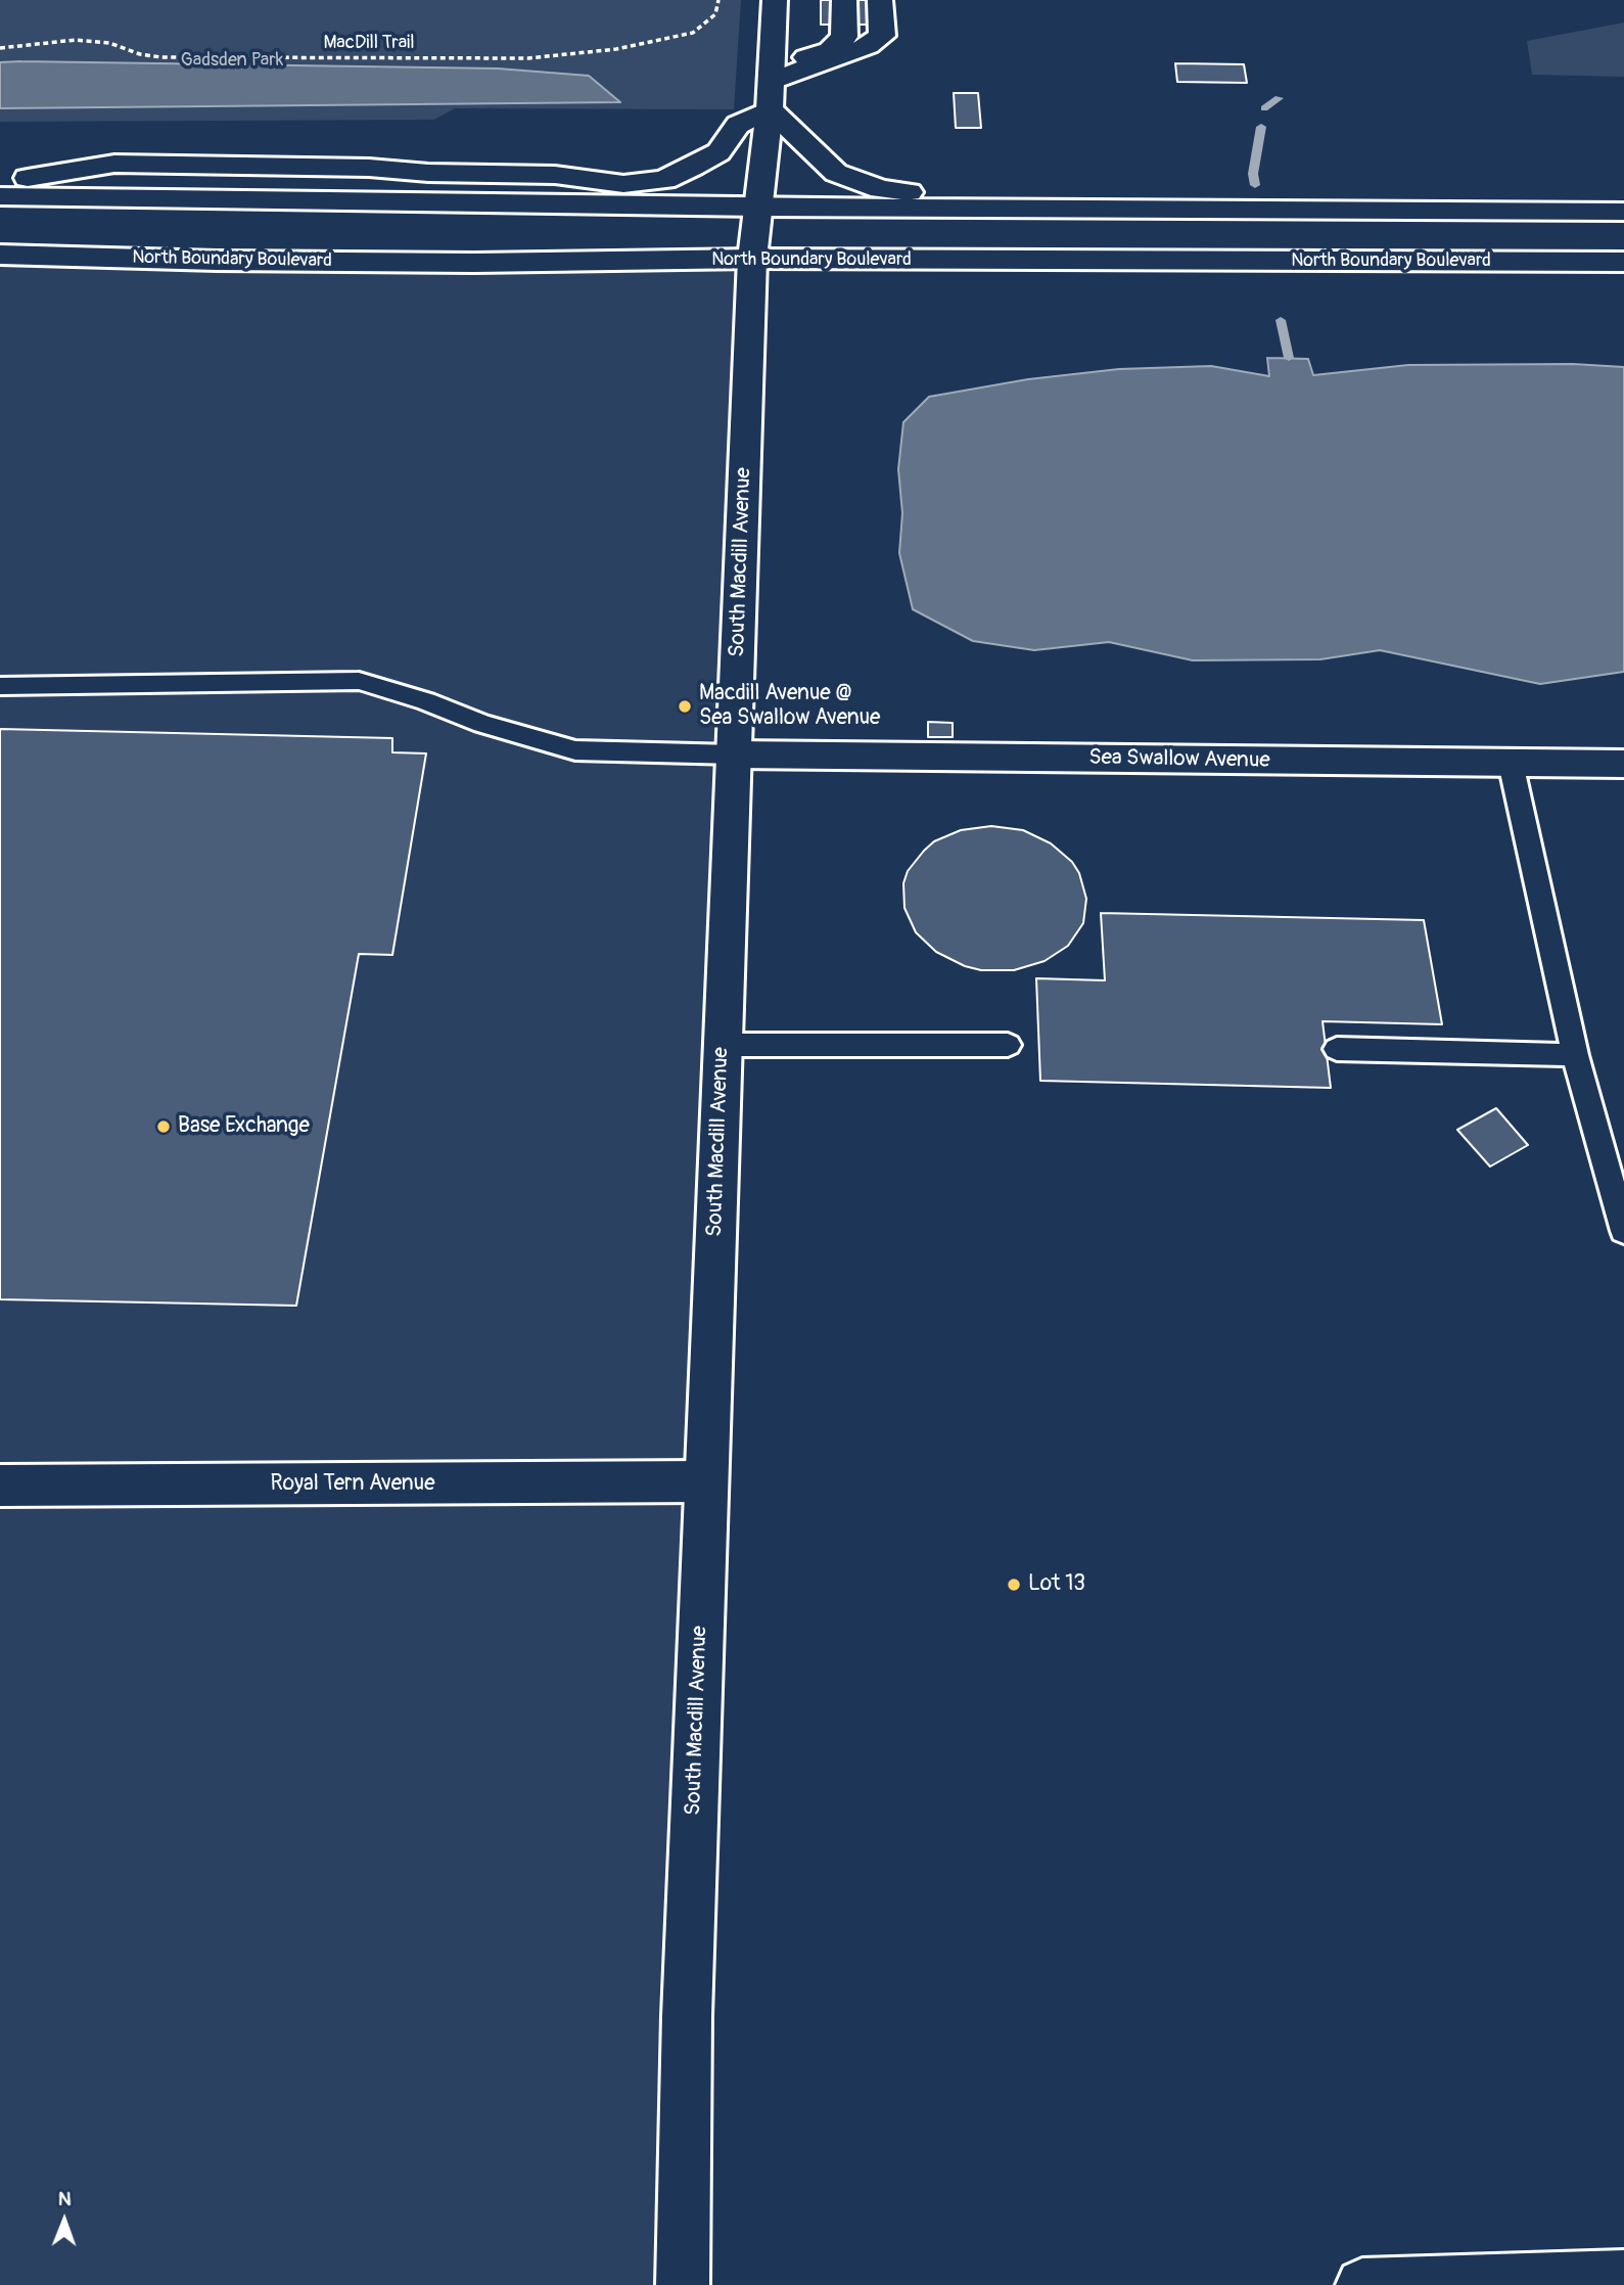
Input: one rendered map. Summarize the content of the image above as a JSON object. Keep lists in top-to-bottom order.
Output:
{
  "streets": {
    "main road": [
      "North Boundary Boulevard",
      "South Macdill Avenue",
      "Sea Swallow Avenue",
      "Royal Tern Avenue"
    ],
    "path": ["MacDill Trail"]
  },
  "crossings": [
    ["North Boundary Boulevard", "South Macdill Avenue"],
    ["South Macdill Avenue", "Sea Swallow Avenue"],
    ["South Macdill Avenue", "Royal Tern Avenue"]
  ],
  "parks": ["Gadsden Park"],
  "places": ["Macdill Avenue @ Sea Swallow Avenue", "Base Exchange", "Lot 13"],
  "north": "top"
}
